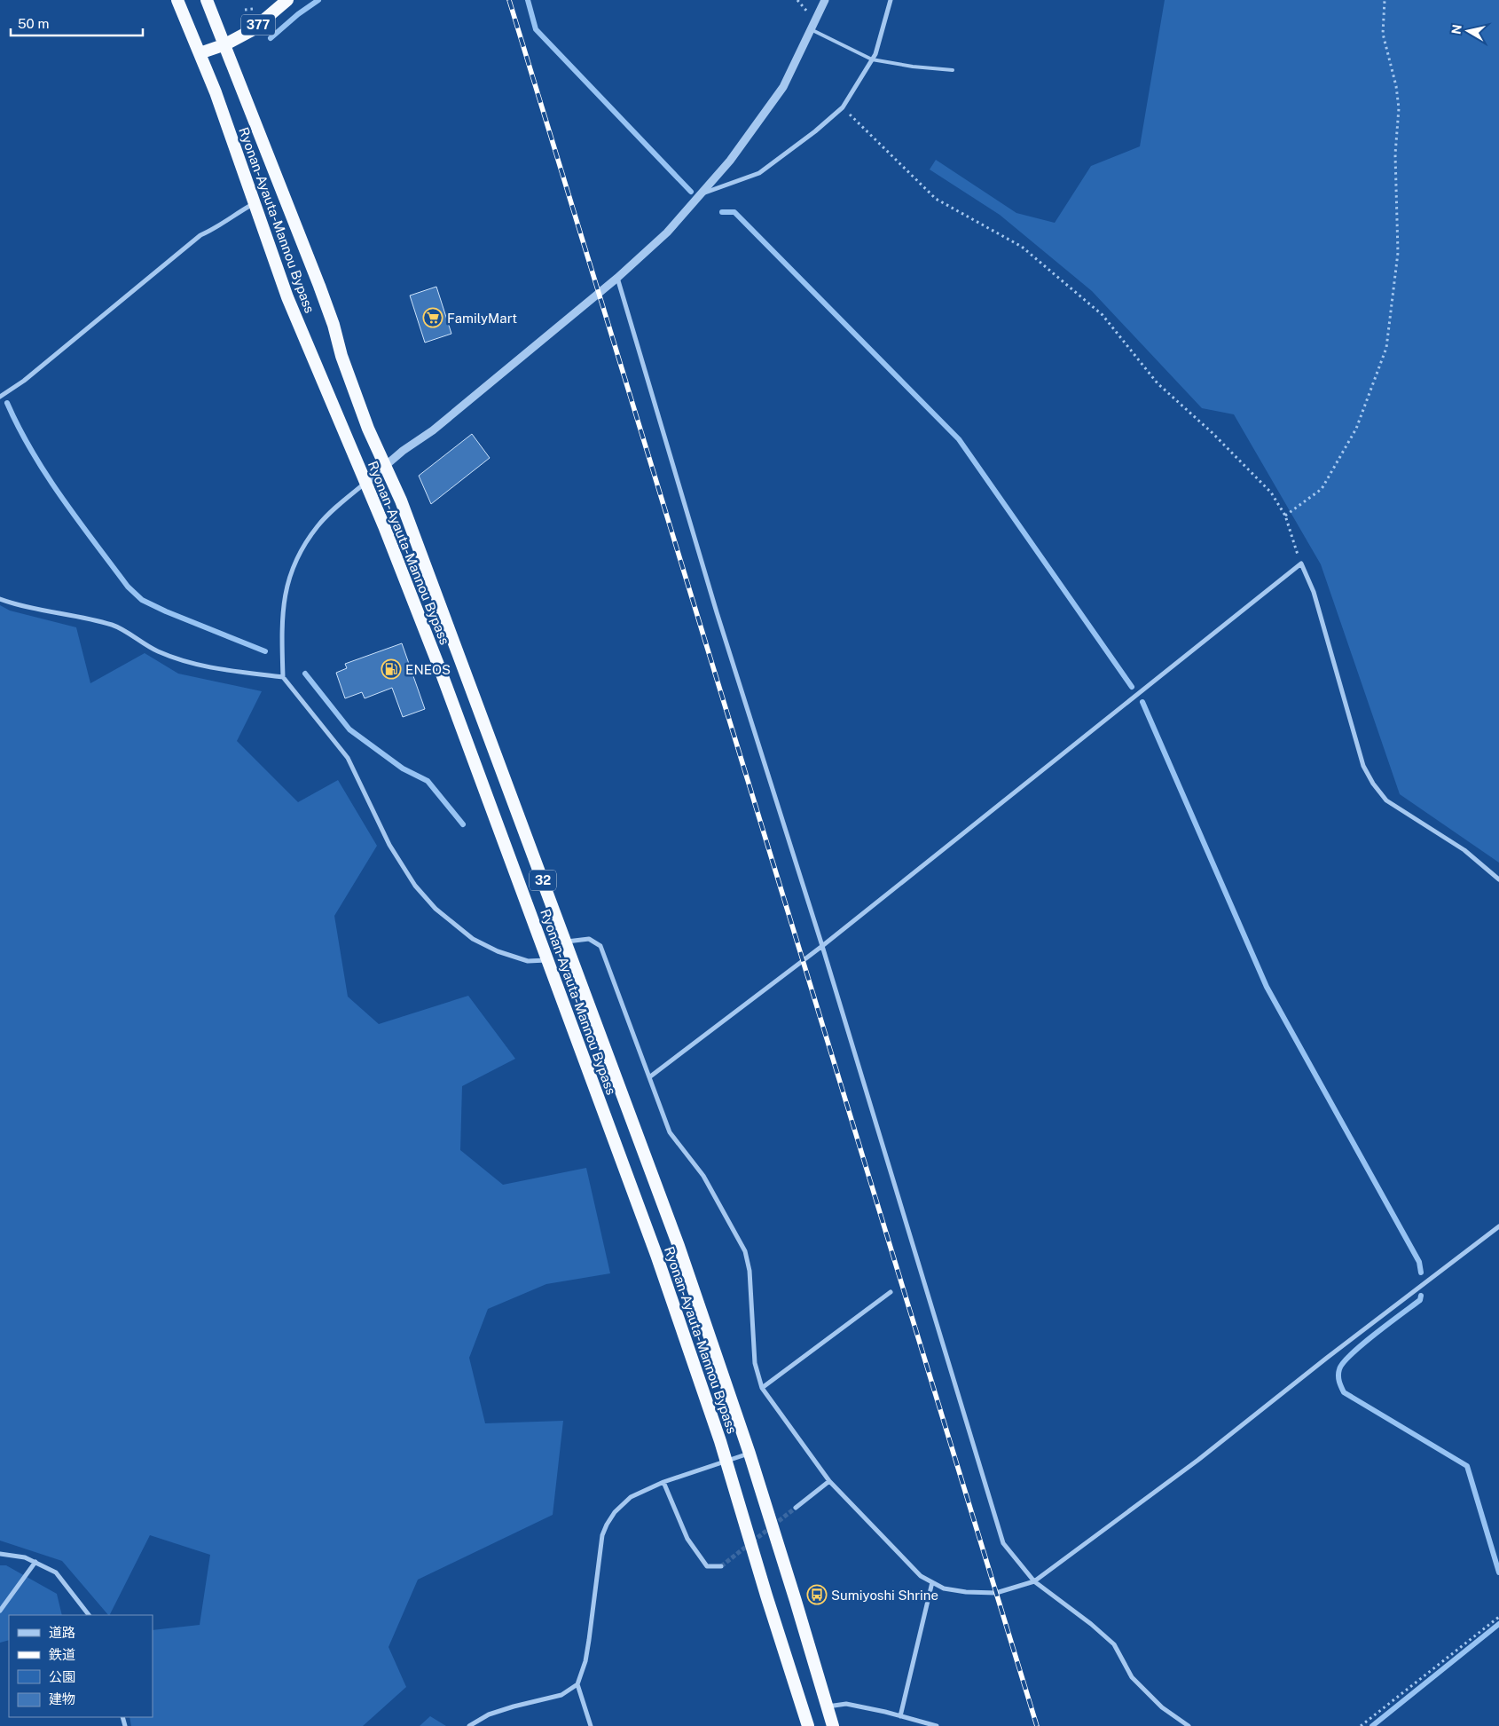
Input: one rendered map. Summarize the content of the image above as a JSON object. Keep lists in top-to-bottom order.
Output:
{
  "streets": {
    "highway": ["377", "Ryonan-Ayauta-Mannou Bypass", "32"]
  },
  "crossings": [
    ["377", "Ryonan-Ayauta-Mannou Bypass"]
  ],
  "places": {
    "supermarket": ["FamilyMart"],
    "fuel station": ["ENEOS"],
    "bus stop": ["Sumiyoshi Shrine"]
  },
  "legend": [
    "道路",
    "鉄道",
    "公園",
    "建物"
  ],
  "scale_bar": "50 m",
  "north": "left"
}
